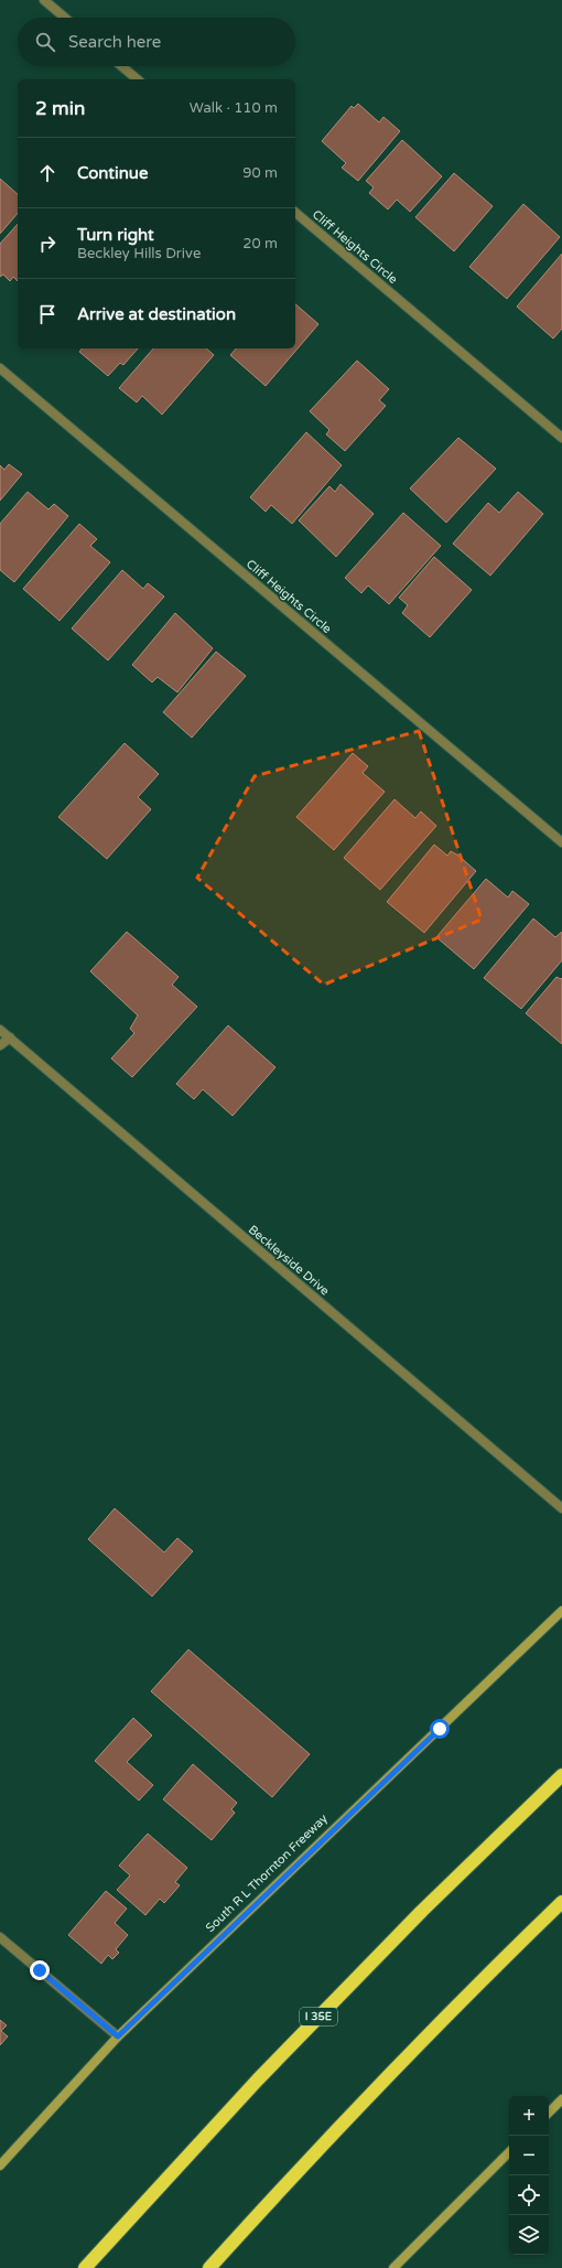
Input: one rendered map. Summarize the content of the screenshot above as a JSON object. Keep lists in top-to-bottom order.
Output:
{
  "streets": {
    "highway": ["I 35E"],
    "main road": ["South R L Thornton Freeway"],
    "street": ["Cliff Heights Circle", "Beckleyside Drive"]
  },
  "page": {
    "search": "Search here",
    "heading": ["2 min", "Walk · 110 m"],
    "list": [
      ["Continue", "90 m"],
      ["Turn right", "Beckley Hills Drive", "20 m"],
      "Arrive at destination"
    ],
    "map_buttons": ["+", "−"]
  }
}
